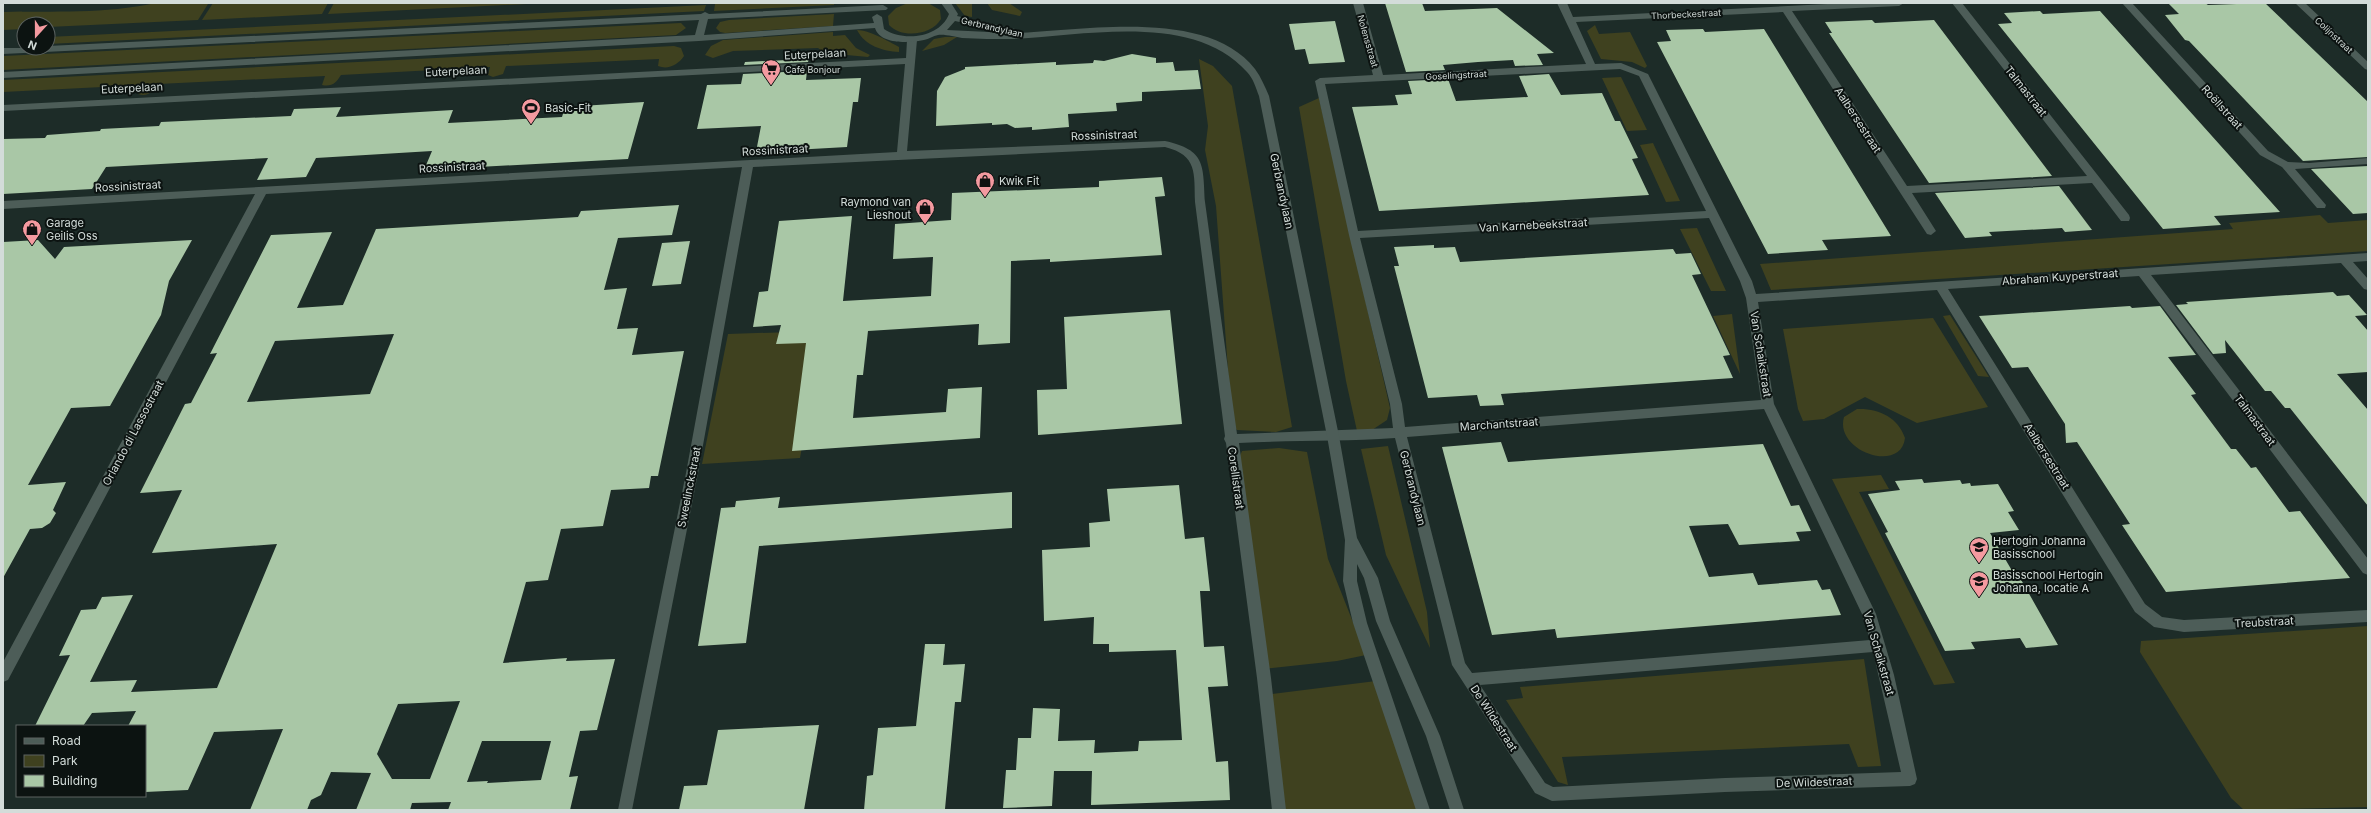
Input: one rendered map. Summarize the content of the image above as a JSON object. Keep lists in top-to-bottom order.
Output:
{
  "streets": {
    "street": [
      "Thorbeckestraat",
      "Gerbrandylaan",
      "Colijnstraat",
      "Nolensstraat",
      "Euterpelaan",
      "Goselingstraat",
      "Talmastraat",
      "Roëllstraat",
      "Aalbersestraat",
      "Rossinistraat",
      "Van Karnebeekstraat",
      "Abraham Kuyperstraat",
      "Van Schaikstraat",
      "Marchantstraat",
      "Orlando di Lassostraat",
      "Corellistraat",
      "Sweelinckstraat",
      "Treubstraat",
      "De Wildestraat"
    ]
  },
  "crossings": [
    ["Thorbeckestraat", "Aalbersestraat"],
    ["Gerbrandylaan", "Goselingstraat"],
    ["Gerbrandylaan", "Van Karnebeekstraat"],
    ["Gerbrandylaan", "Marchantstraat"],
    ["Gerbrandylaan", "De Wildestraat"],
    ["Nolensstraat", "Goselingstraat"],
    ["Goselingstraat", "Van Schaikstraat"],
    ["Talmastraat", "Abraham Kuyperstraat"],
    ["Aalbersestraat", "Abraham Kuyperstraat"],
    ["Aalbersestraat", "Treubstraat"],
    ["Rossinistraat", "Orlando di Lassostraat"],
    ["Rossinistraat", "Corellistraat"],
    ["Rossinistraat", "Sweelinckstraat"],
    ["Van Karnebeekstraat", "Van Schaikstraat"],
    ["Abraham Kuyperstraat", "Van Schaikstraat"],
    ["Van Schaikstraat", "Marchantstraat"],
    ["Van Schaikstraat", "De Wildestraat"],
    ["Marchantstraat", "Corellistraat"]
  ],
  "places": {
    "supermarket": ["Café Bonjour"],
    "sports": ["Basic-Fit"],
    "shop": ["Kwik Fit", "Raymond van Lieshout", "Garage Geilis Oss"],
    "school or university": ["Hertogin Johanna Basisschool", "Basisschool Hertogin Johanna, locatie A"]
  },
  "legend": ["Road", "Park", "Building"],
  "north": "bottom"
}
